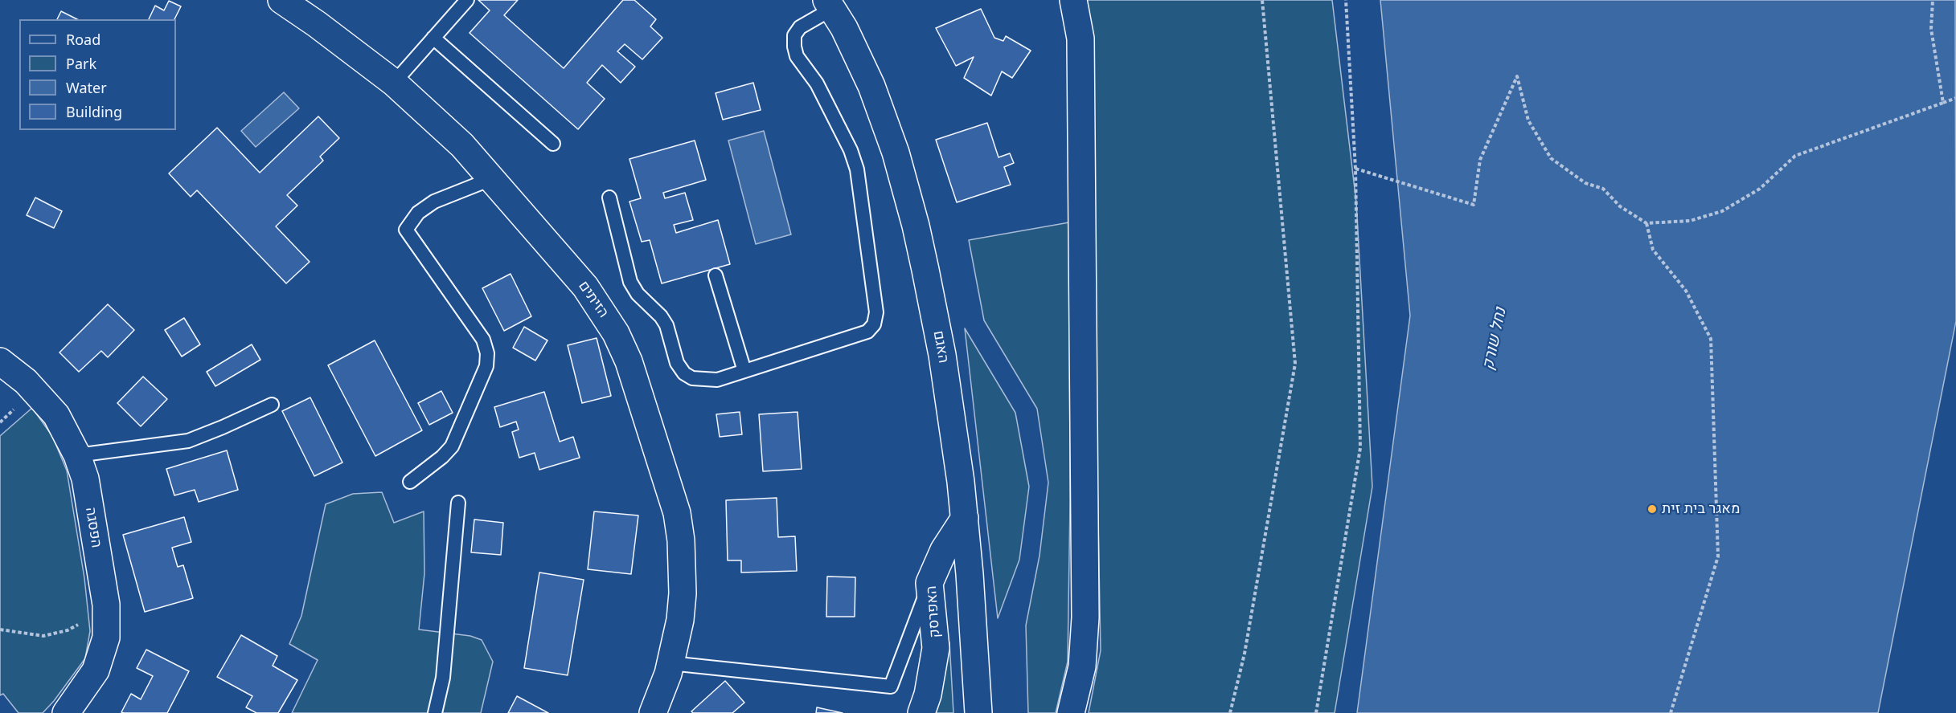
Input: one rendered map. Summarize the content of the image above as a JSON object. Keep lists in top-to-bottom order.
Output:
{
  "streets": {
    "street": [
      "הזיתים",
      "האגם",
      "הפסגה",
      "האפרסק"
    ]
  },
  "crossings": [
    ["האגם", "האפרסק"]
  ],
  "water": ["נחל שורק"],
  "places": ["מאגר בית זית"],
  "legend": [
    "Road",
    "Park",
    "Water",
    "Building"
  ]
}
